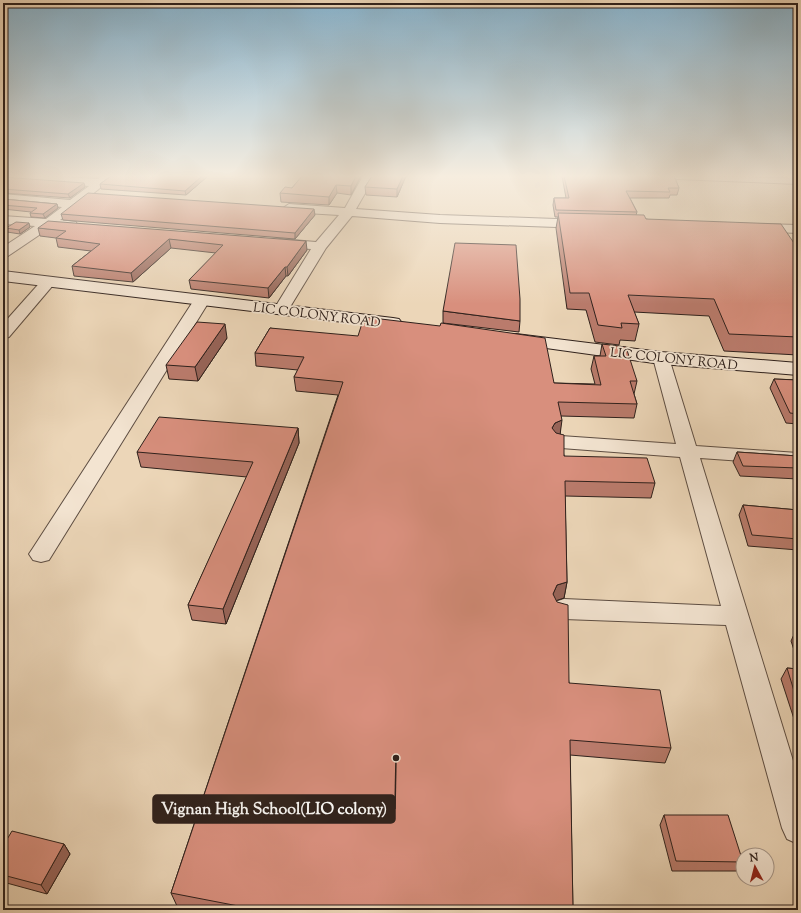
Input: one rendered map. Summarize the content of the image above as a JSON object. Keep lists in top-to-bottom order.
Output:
{
  "streets": {
    "main road": ["LIC COLONY ROAD"]
  },
  "places": ["Vignan High School(LIO colony)"],
  "north": "top"
}
